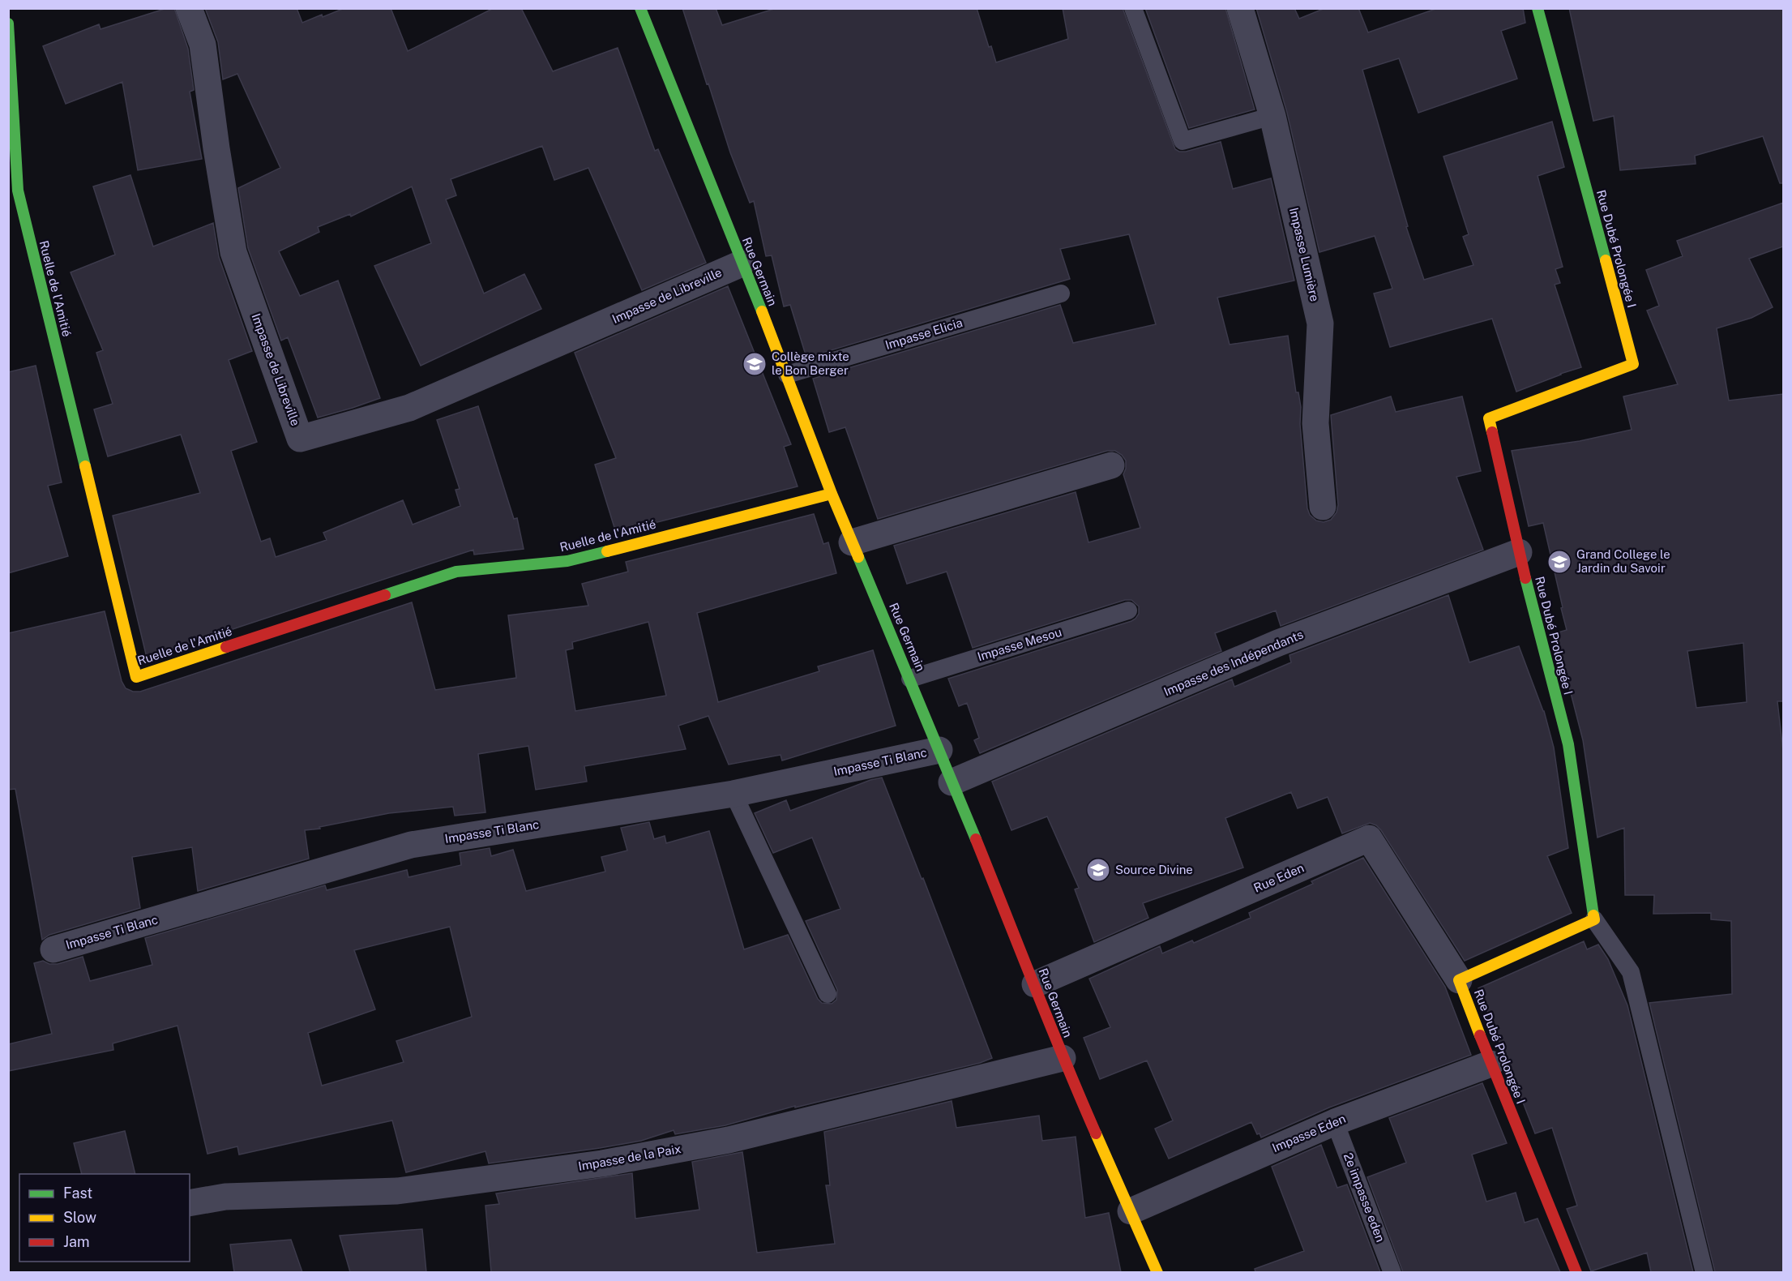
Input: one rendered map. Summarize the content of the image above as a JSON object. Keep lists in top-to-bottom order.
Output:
{
  "streets": {
    "street": [
      "Rue Dubé Prolongée I",
      "Impasse Lumière",
      "Rue Germain",
      "Ruelle de l'Amitié",
      "Impasse de Libreville",
      "Impasse des Indépendants",
      "Impasse Ti Blanc",
      "Rue Eden",
      "Impasse Eden",
      "Impasse de la Paix"
    ],
    "lane": ["Impasse Elicia", "Impasse Mesou", "2e impasse eden"]
  },
  "crossings": [
    ["Rue Dubé Prolongée I", "Impasse des Indépendants"],
    ["Rue Dubé Prolongée I", "Rue Eden"],
    ["Rue Dubé Prolongée I", "Impasse Eden"],
    ["Rue Germain", "Ruelle de l'Amitié"],
    ["Rue Germain", "Impasse de Libreville"],
    ["Rue Germain", "Impasse Elicia"],
    ["Rue Germain", "Impasse Mesou"],
    ["Rue Germain", "Impasse des Indépendants"],
    ["Rue Germain", "Impasse Ti Blanc"],
    ["Rue Germain", "Rue Eden"],
    ["Rue Germain", "Impasse Eden"],
    ["Rue Germain", "Impasse de la Paix"],
    ["Impasse Eden", "2e impasse eden"]
  ],
  "places": {
    "school or university": ["Collège mixte le Bon Berger", "Grand College le Jardin du Savoir", "Source Divine"]
  },
  "legend": ["Fast", "Slow", "Jam"]
}
